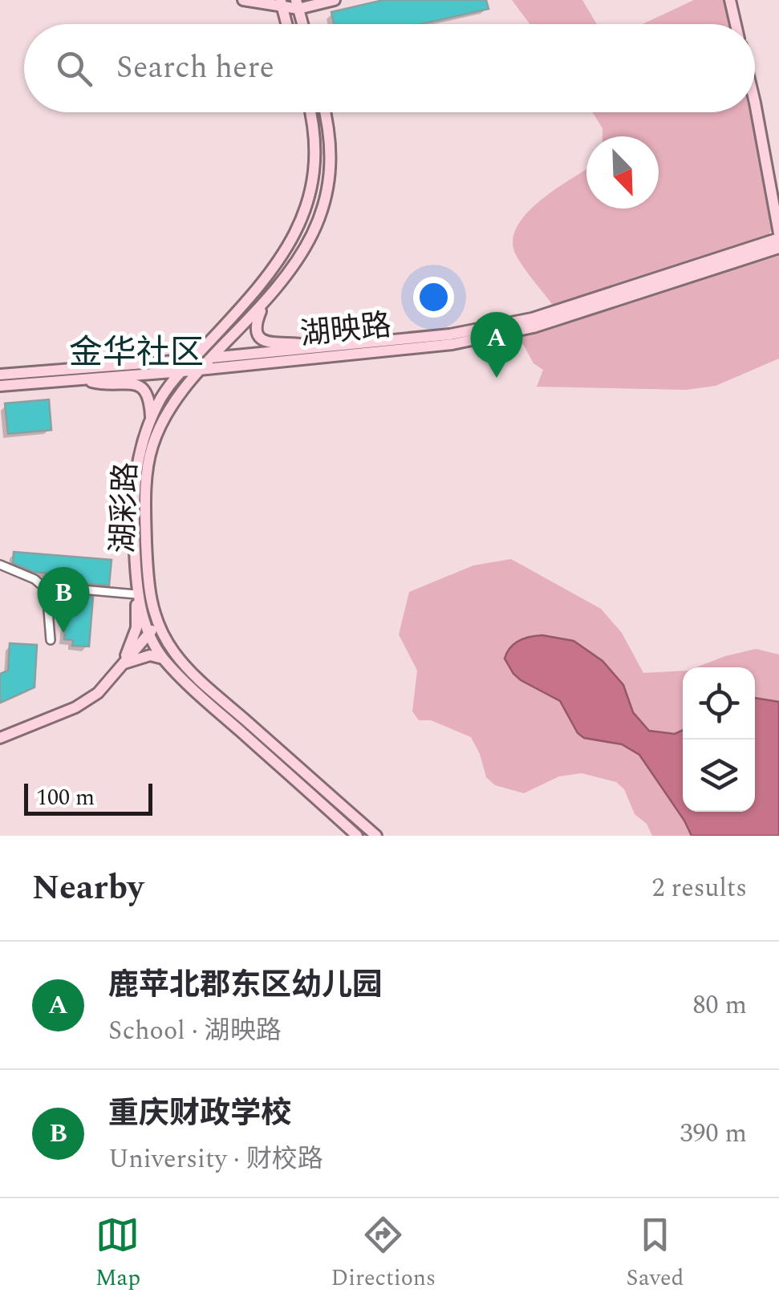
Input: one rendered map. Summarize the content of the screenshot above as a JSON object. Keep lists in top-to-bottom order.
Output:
{
  "streets": {
    "main road": ["湖映路", "湖彩路"]
  },
  "crossings": [
    ["湖映路", "湖彩路"]
  ],
  "districts": ["金华社区"],
  "scale_bar": "100 m",
  "north": "bottom right",
  "page": {
    "search": "Search here",
    "pins": ["A", "B"],
    "scale": "100 m",
    "heading": ["Nearby", "2 results"],
    "list": [
      {
        "mark": "A",
        "name": "鹿苹北郡东区幼儿园",
        "note": "School · 湖映路",
        "value": "80 m"
      },
      {
        "mark": "B",
        "name": "重庆财政学校",
        "note": "University · 财校路",
        "value": "390 m"
      }
    ],
    "nav": ["Map", "Directions", "Saved"]
  }
}
